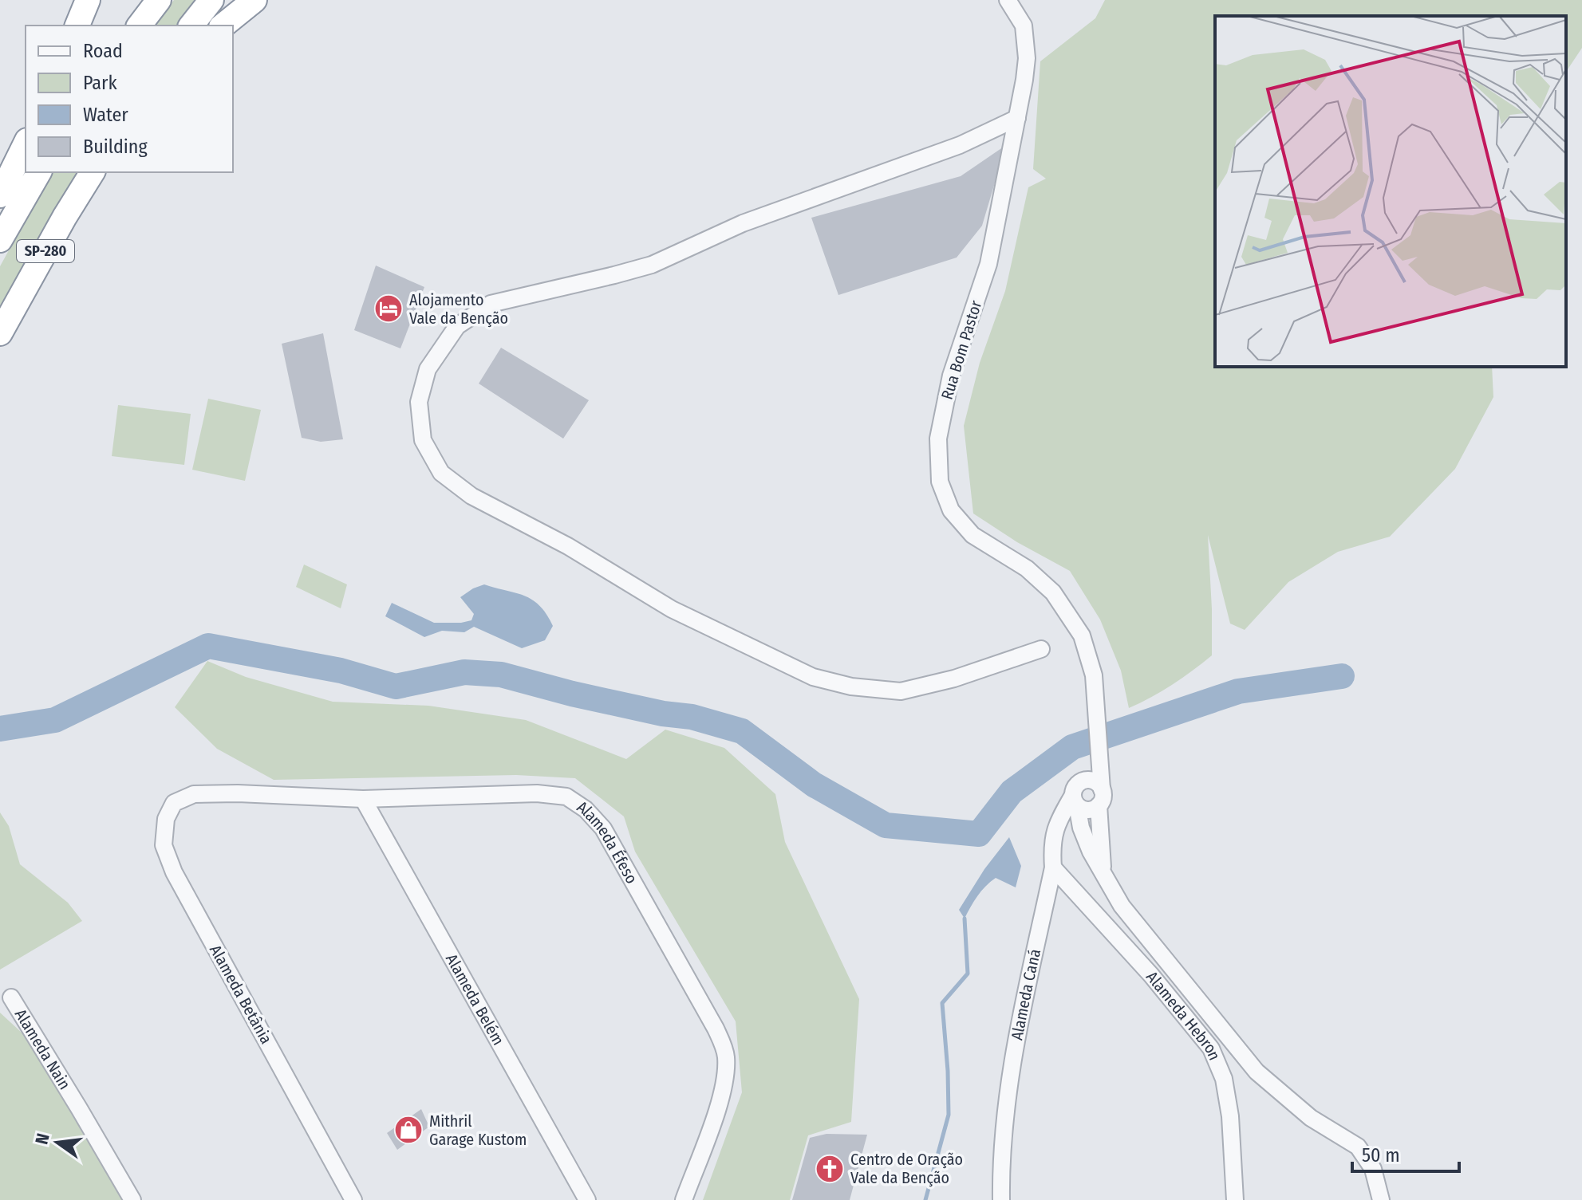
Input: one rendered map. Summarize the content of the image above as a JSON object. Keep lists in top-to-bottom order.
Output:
{
  "streets": {
    "highway": ["SP-280"],
    "street": [
      "Rua Bom Pastor",
      "Alameda Éfeso",
      "Alameda Betânia",
      "Alameda Caná",
      "Alameda Belém",
      "Alameda Hebron",
      "Alameda Nain"
    ]
  },
  "crossings": [
    ["Alameda Éfeso", "Alameda Betânia"],
    ["Alameda Éfeso", "Alameda Belém"],
    ["Alameda Caná", "Alameda Hebron"]
  ],
  "places": {
    "hotel": ["Alojamento Vale da Benção"],
    "shop": ["Mithril Garage Kustom"],
    "church": ["Centro de Oração Vale da Benção"]
  },
  "legend": [
    "Road",
    "Park",
    "Water",
    "Building"
  ],
  "scale_bar": "50 m",
  "north": "left"
}
